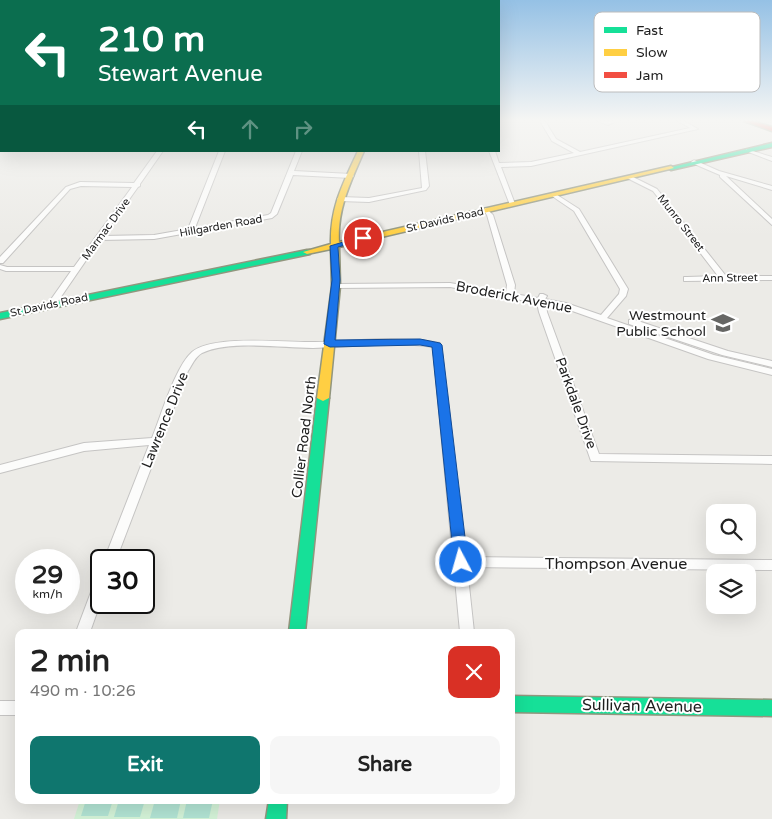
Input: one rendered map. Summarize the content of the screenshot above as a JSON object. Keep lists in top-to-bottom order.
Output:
{
  "streets": {
    "main road": ["St Davids Road", "Collier Road North", "Sullivan Avenue"],
    "street": [
      "Munro Street",
      "Hillgarden Road",
      "Marmac Drive",
      "Ann Street",
      "Broderick Avenue",
      "Parkdale Drive",
      "Lawrence Drive",
      "Thompson Avenue"
    ]
  },
  "crossings": [
    ["St Davids Road", "Munro Street"],
    ["St Davids Road", "Marmac Drive"],
    ["St Davids Road", "Collier Road North"],
    ["Munro Street", "Ann Street"],
    ["Hillgarden Road", "Marmac Drive"],
    ["Broderick Avenue", "Parkdale Drive"],
    ["Broderick Avenue", "Collier Road North"],
    ["Lawrence Drive", "Collier Road North"],
    ["Lawrence Drive", "Thompson Avenue"]
  ],
  "places": {
    "school or university": ["Westmount Public School"]
  },
  "legend": ["Fast", "Slow", "Jam"],
  "page": {
    "turn": ["210 m", "Stewart Avenue"],
    "speed": "29 km/h",
    "limit": "30",
    "heading": ["2 min", "490 m · 10:26"],
    "buttons": ["Exit", "Share"]
  }
}
